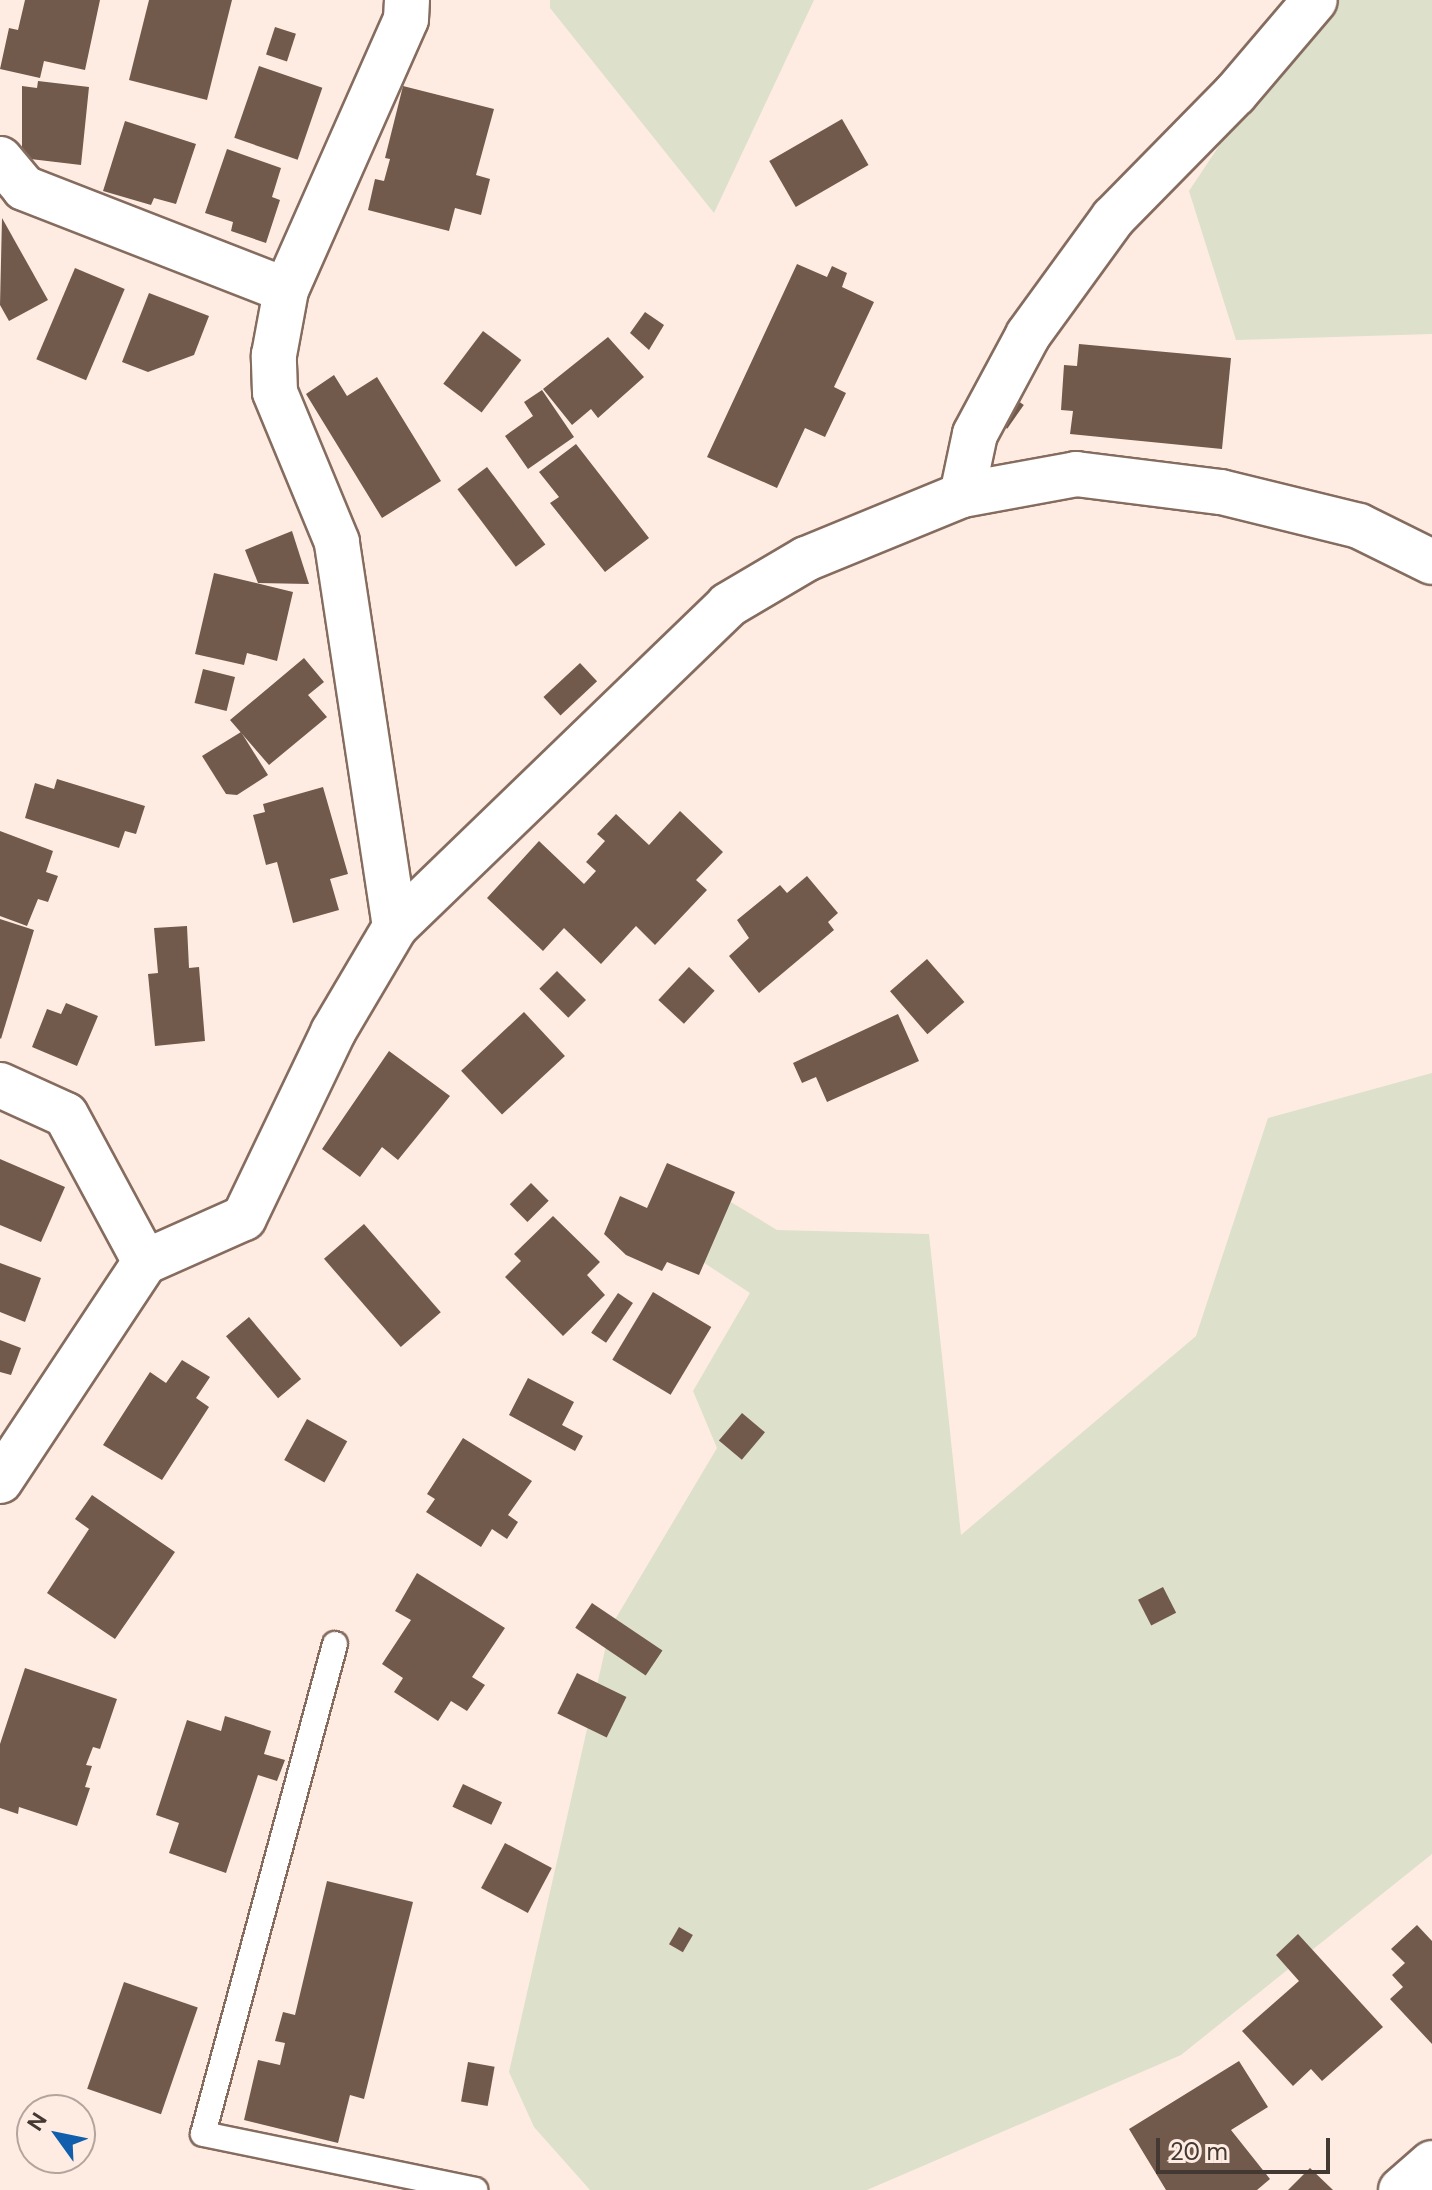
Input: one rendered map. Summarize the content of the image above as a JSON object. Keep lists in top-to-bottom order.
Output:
{
  "scale_bar": "20 m",
  "north": "top left"
}
